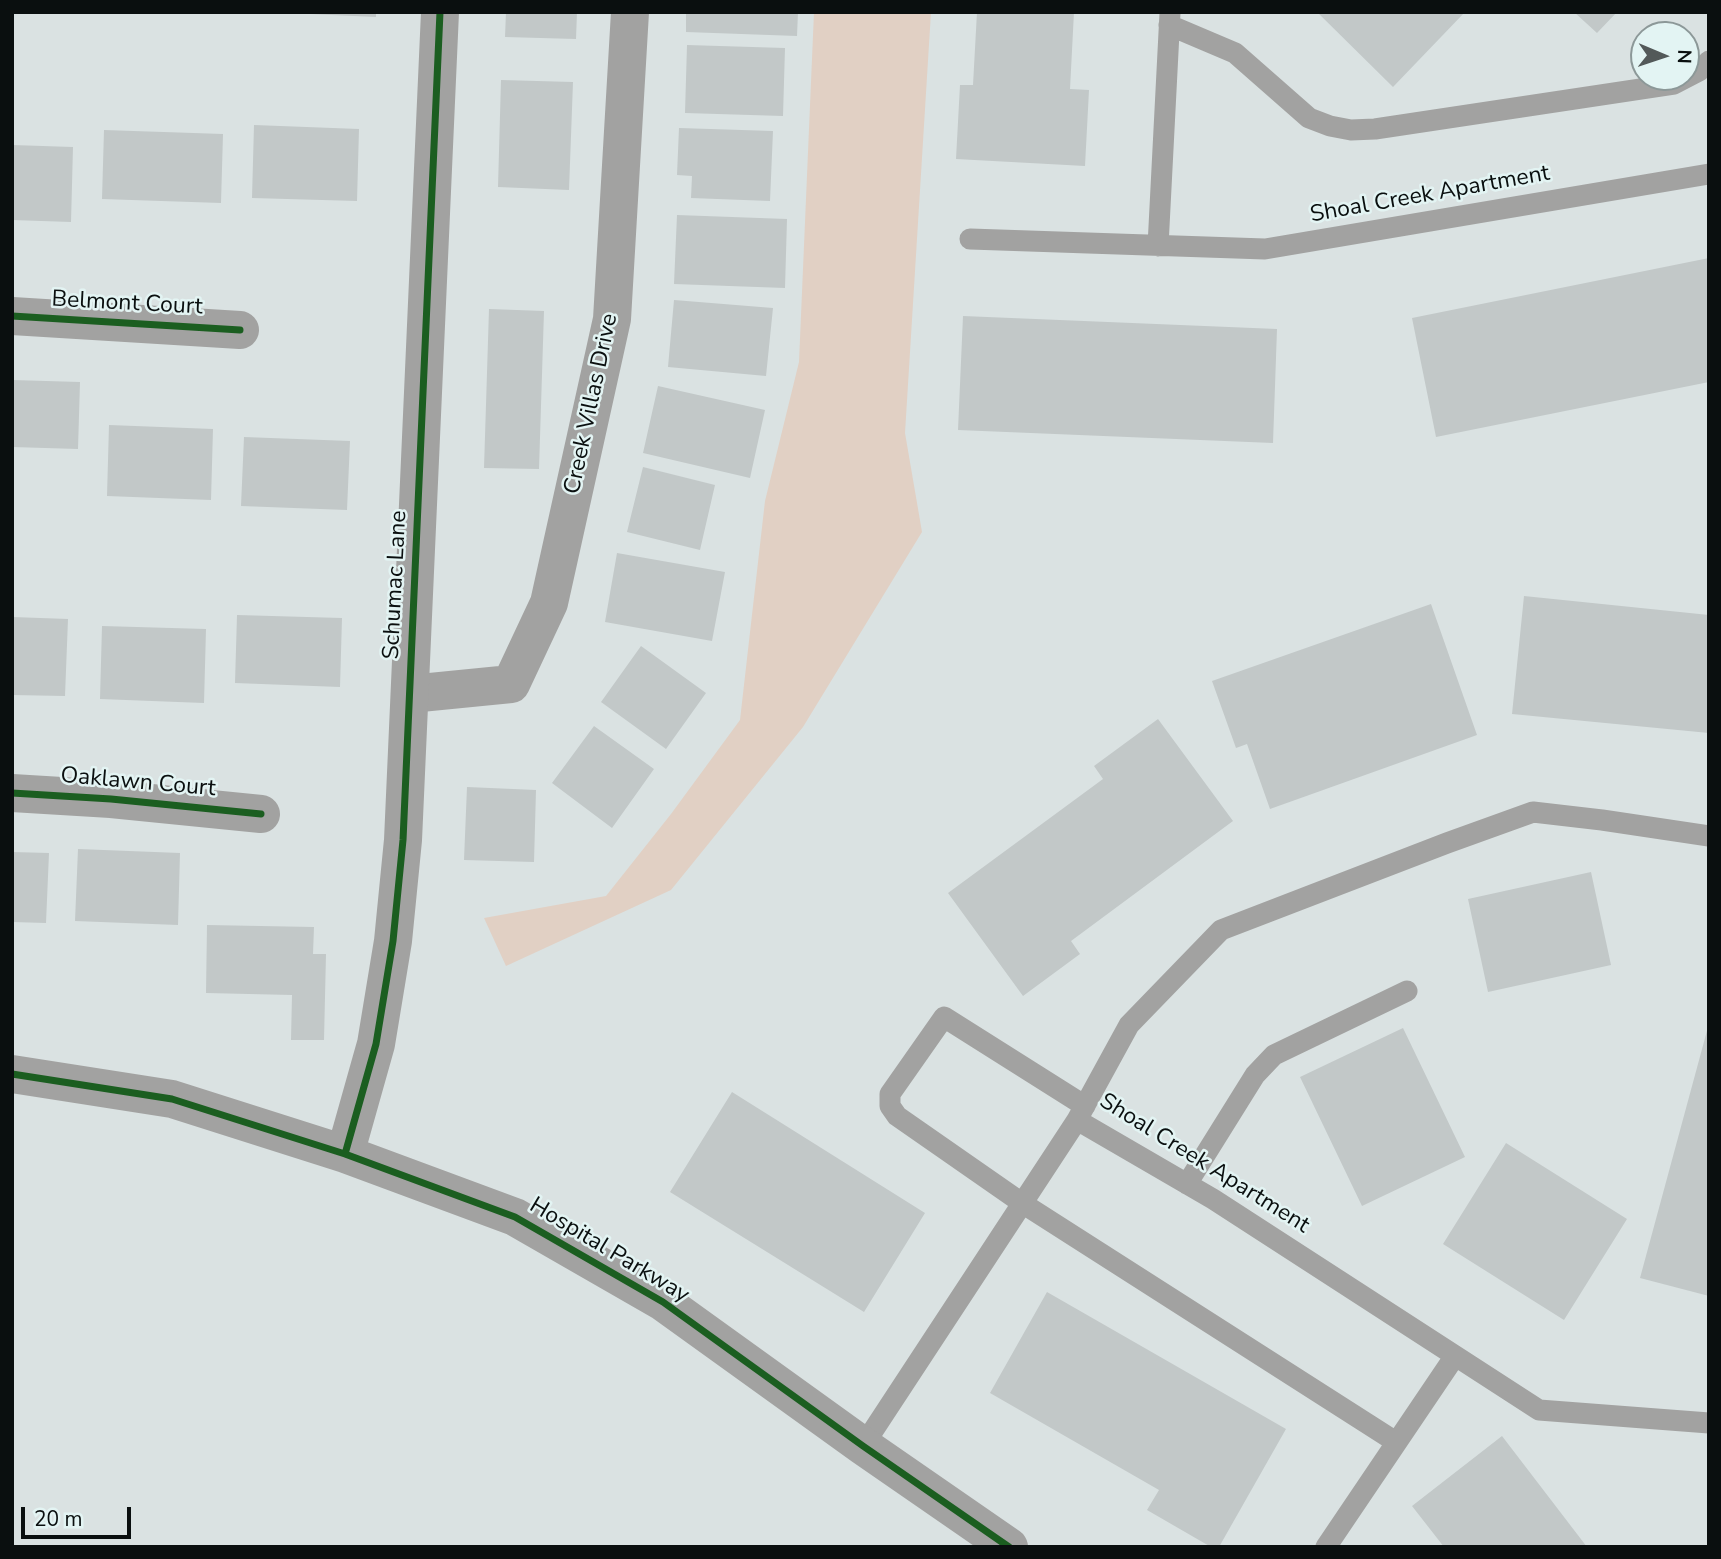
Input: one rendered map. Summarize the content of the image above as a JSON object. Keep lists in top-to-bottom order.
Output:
{
  "streets": {
    "street": [
      "Belmont Court",
      "Creek Villas Drive",
      "Schumac Lane",
      "Oaklawn Court",
      "Hospital Parkway"
    ],
    "lane": ["Shoal Creek Apartment"]
  },
  "crossings": [
    ["Creek Villas Drive", "Schumac Lane"],
    ["Schumac Lane", "Hospital Parkway"]
  ],
  "scale_bar": "20 m",
  "north": "right"
}
